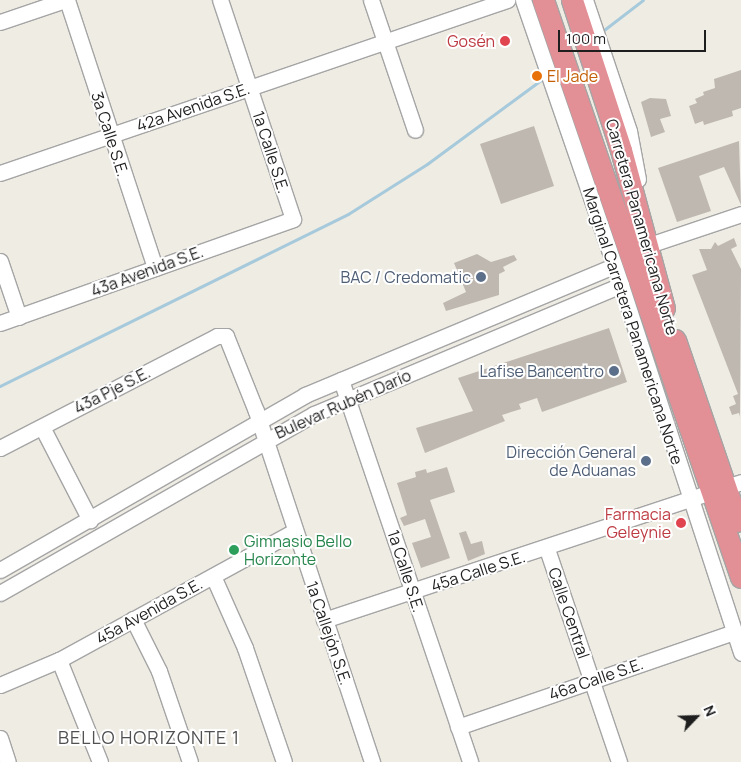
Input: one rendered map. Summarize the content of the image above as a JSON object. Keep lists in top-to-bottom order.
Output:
{
  "streets": {
    "highway": ["Carretera Panamericana Norte"],
    "street": [
      "42a Avenida S.E.",
      "3a Calle S.E.",
      "1a Calle S.E.",
      "43a Avenida S.E.",
      "Marginal Carretera Panamericana Norte",
      "43a Pje S.E.",
      "Bulevar Rubén Darío",
      "45a Calle S.E.",
      "45a Avenida S.E.",
      "Calle Central",
      "1a Callejón S.E.",
      "46a Calle S.E."
    ]
  },
  "crossings": [
    ["42a Avenida S.E.", "3a Calle S.E."],
    ["42a Avenida S.E.", "1a Calle S.E."],
    ["3a Calle S.E.", "43a Avenida S.E."],
    ["1a Calle S.E.", "43a Avenida S.E."],
    ["1a Calle S.E.", "Bulevar Rubén Darío"],
    ["1a Calle S.E.", "45a Calle S.E."],
    ["1a Calle S.E.", "46a Calle S.E."],
    ["Marginal Carretera Panamericana Norte", "Bulevar Rubén Darío"],
    ["Marginal Carretera Panamericana Norte", "45a Calle S.E."],
    ["Marginal Carretera Panamericana Norte", "46a Calle S.E."],
    ["43a Pje S.E.", "1a Callejón S.E."],
    ["Bulevar Rubén Darío", "1a Callejón S.E."],
    ["45a Calle S.E.", "Calle Central"],
    ["45a Calle S.E.", "1a Callejón S.E."],
    ["45a Avenida S.E.", "1a Callejón S.E."],
    ["Calle Central", "46a Calle S.E."]
  ],
  "districts": ["BELLO HORIZONTE 1"],
  "places": [
    "Gosén",
    "El Jade",
    "BAC / Credomatic",
    "Lafise Bancentro",
    "Dirección General de Aduanas",
    "Farmacia Geleynie",
    "Gimnasio Bello Horizonte"
  ],
  "scale_bar": "100 m",
  "north": "top right"
}
